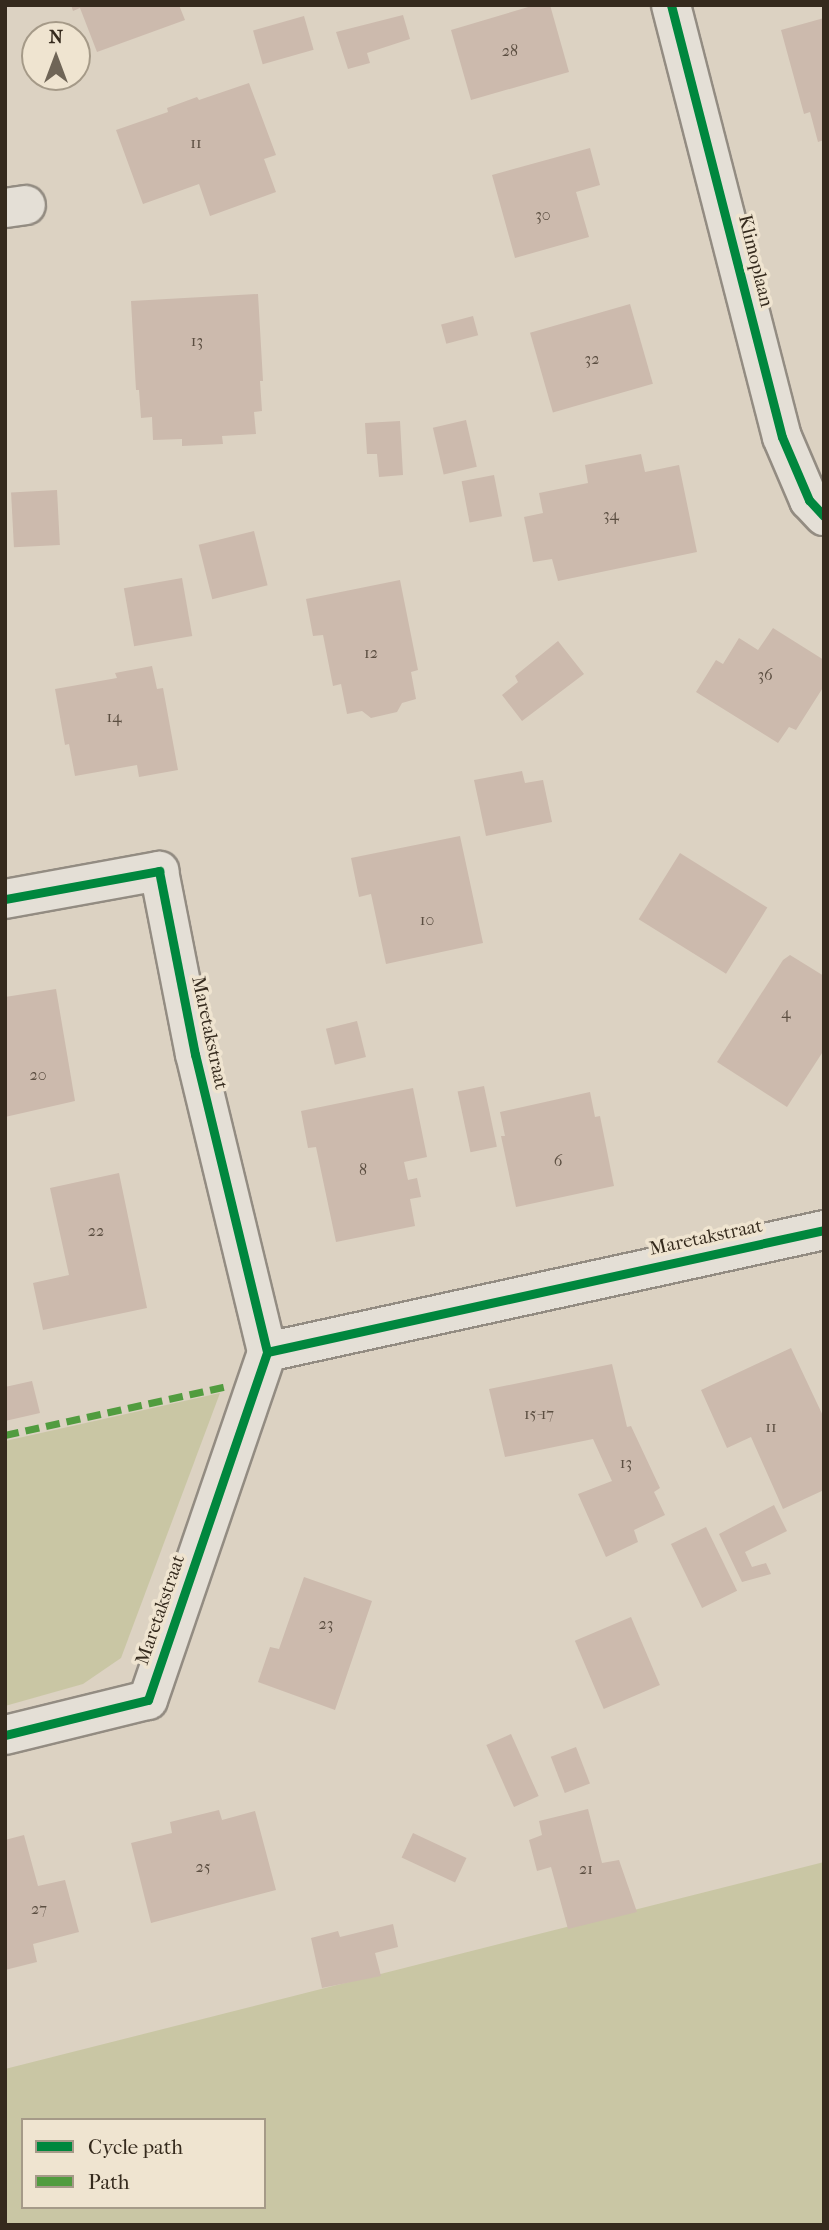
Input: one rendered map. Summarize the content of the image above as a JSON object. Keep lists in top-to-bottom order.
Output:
{
  "streets": {
    "street": ["Klimoplaan", "Maretakstraat"]
  },
  "house_numbers": [
    "28",
    "11",
    "30",
    "13",
    "32",
    "34",
    "12",
    "36",
    "14",
    "10",
    "4",
    "20",
    "6",
    "8",
    "22",
    "15-17",
    "11",
    "13",
    "23",
    "25",
    "21",
    "27"
  ],
  "legend": ["Cycle path", "Path"],
  "north": "top"
}
